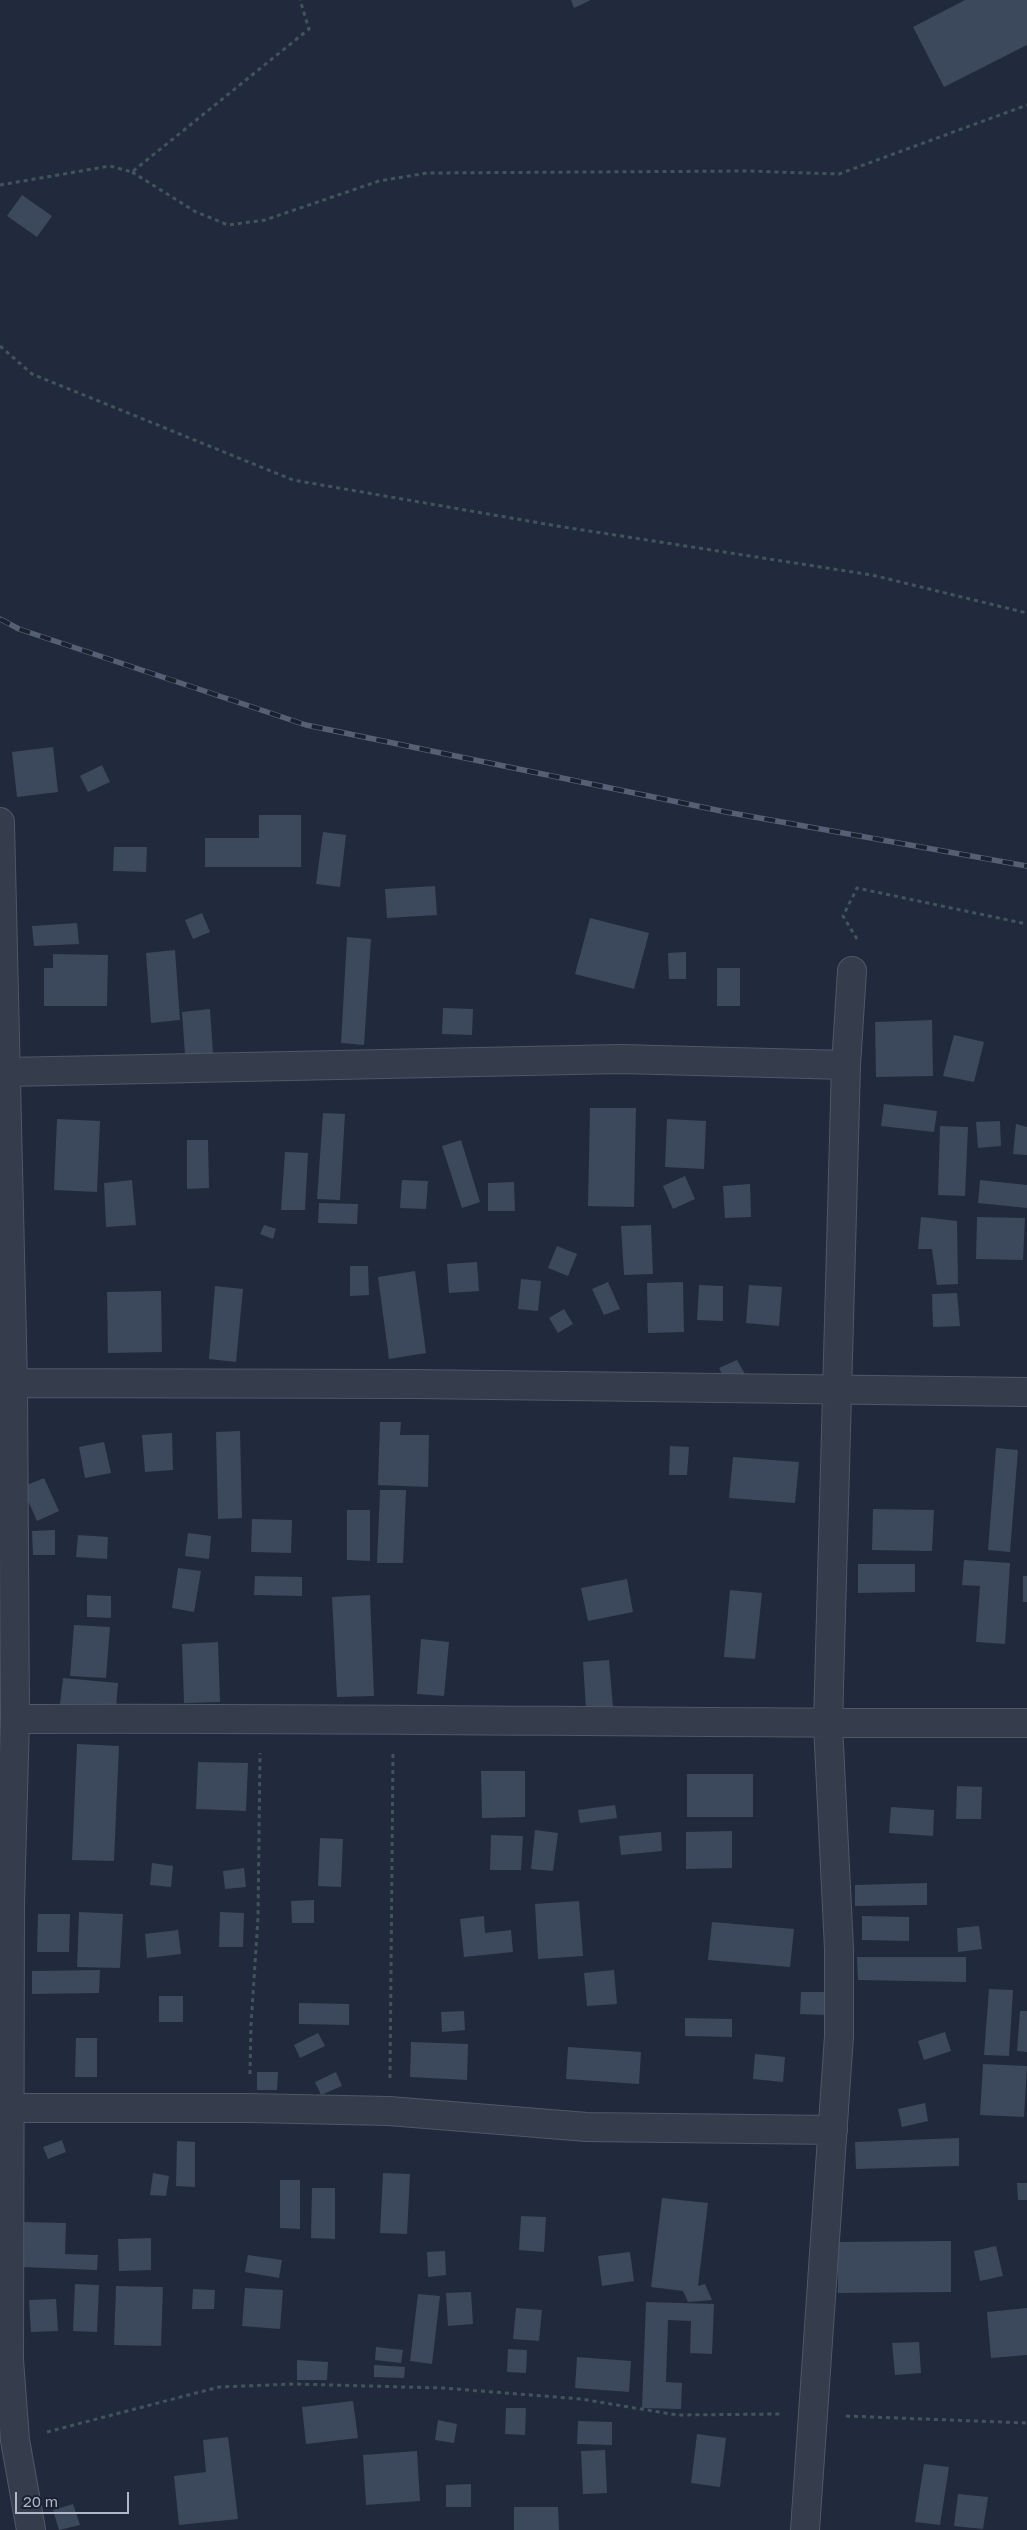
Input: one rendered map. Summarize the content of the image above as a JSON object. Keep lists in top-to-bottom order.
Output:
{
  "scale_bar": "20 m"
}
